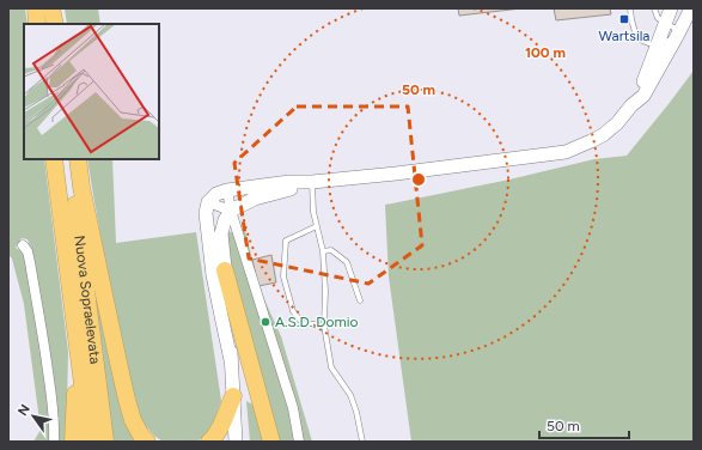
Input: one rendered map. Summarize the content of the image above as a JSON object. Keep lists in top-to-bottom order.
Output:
{
  "streets": {
    "highway": ["Nuova Sopraelevata"]
  },
  "places": {
    "transit": ["Wartsila"],
    "other": ["A.S.D. Domio"]
  },
  "scale_bar": "50 m",
  "north": "top left",
  "rings": ["100 m", "50 m"]
}
